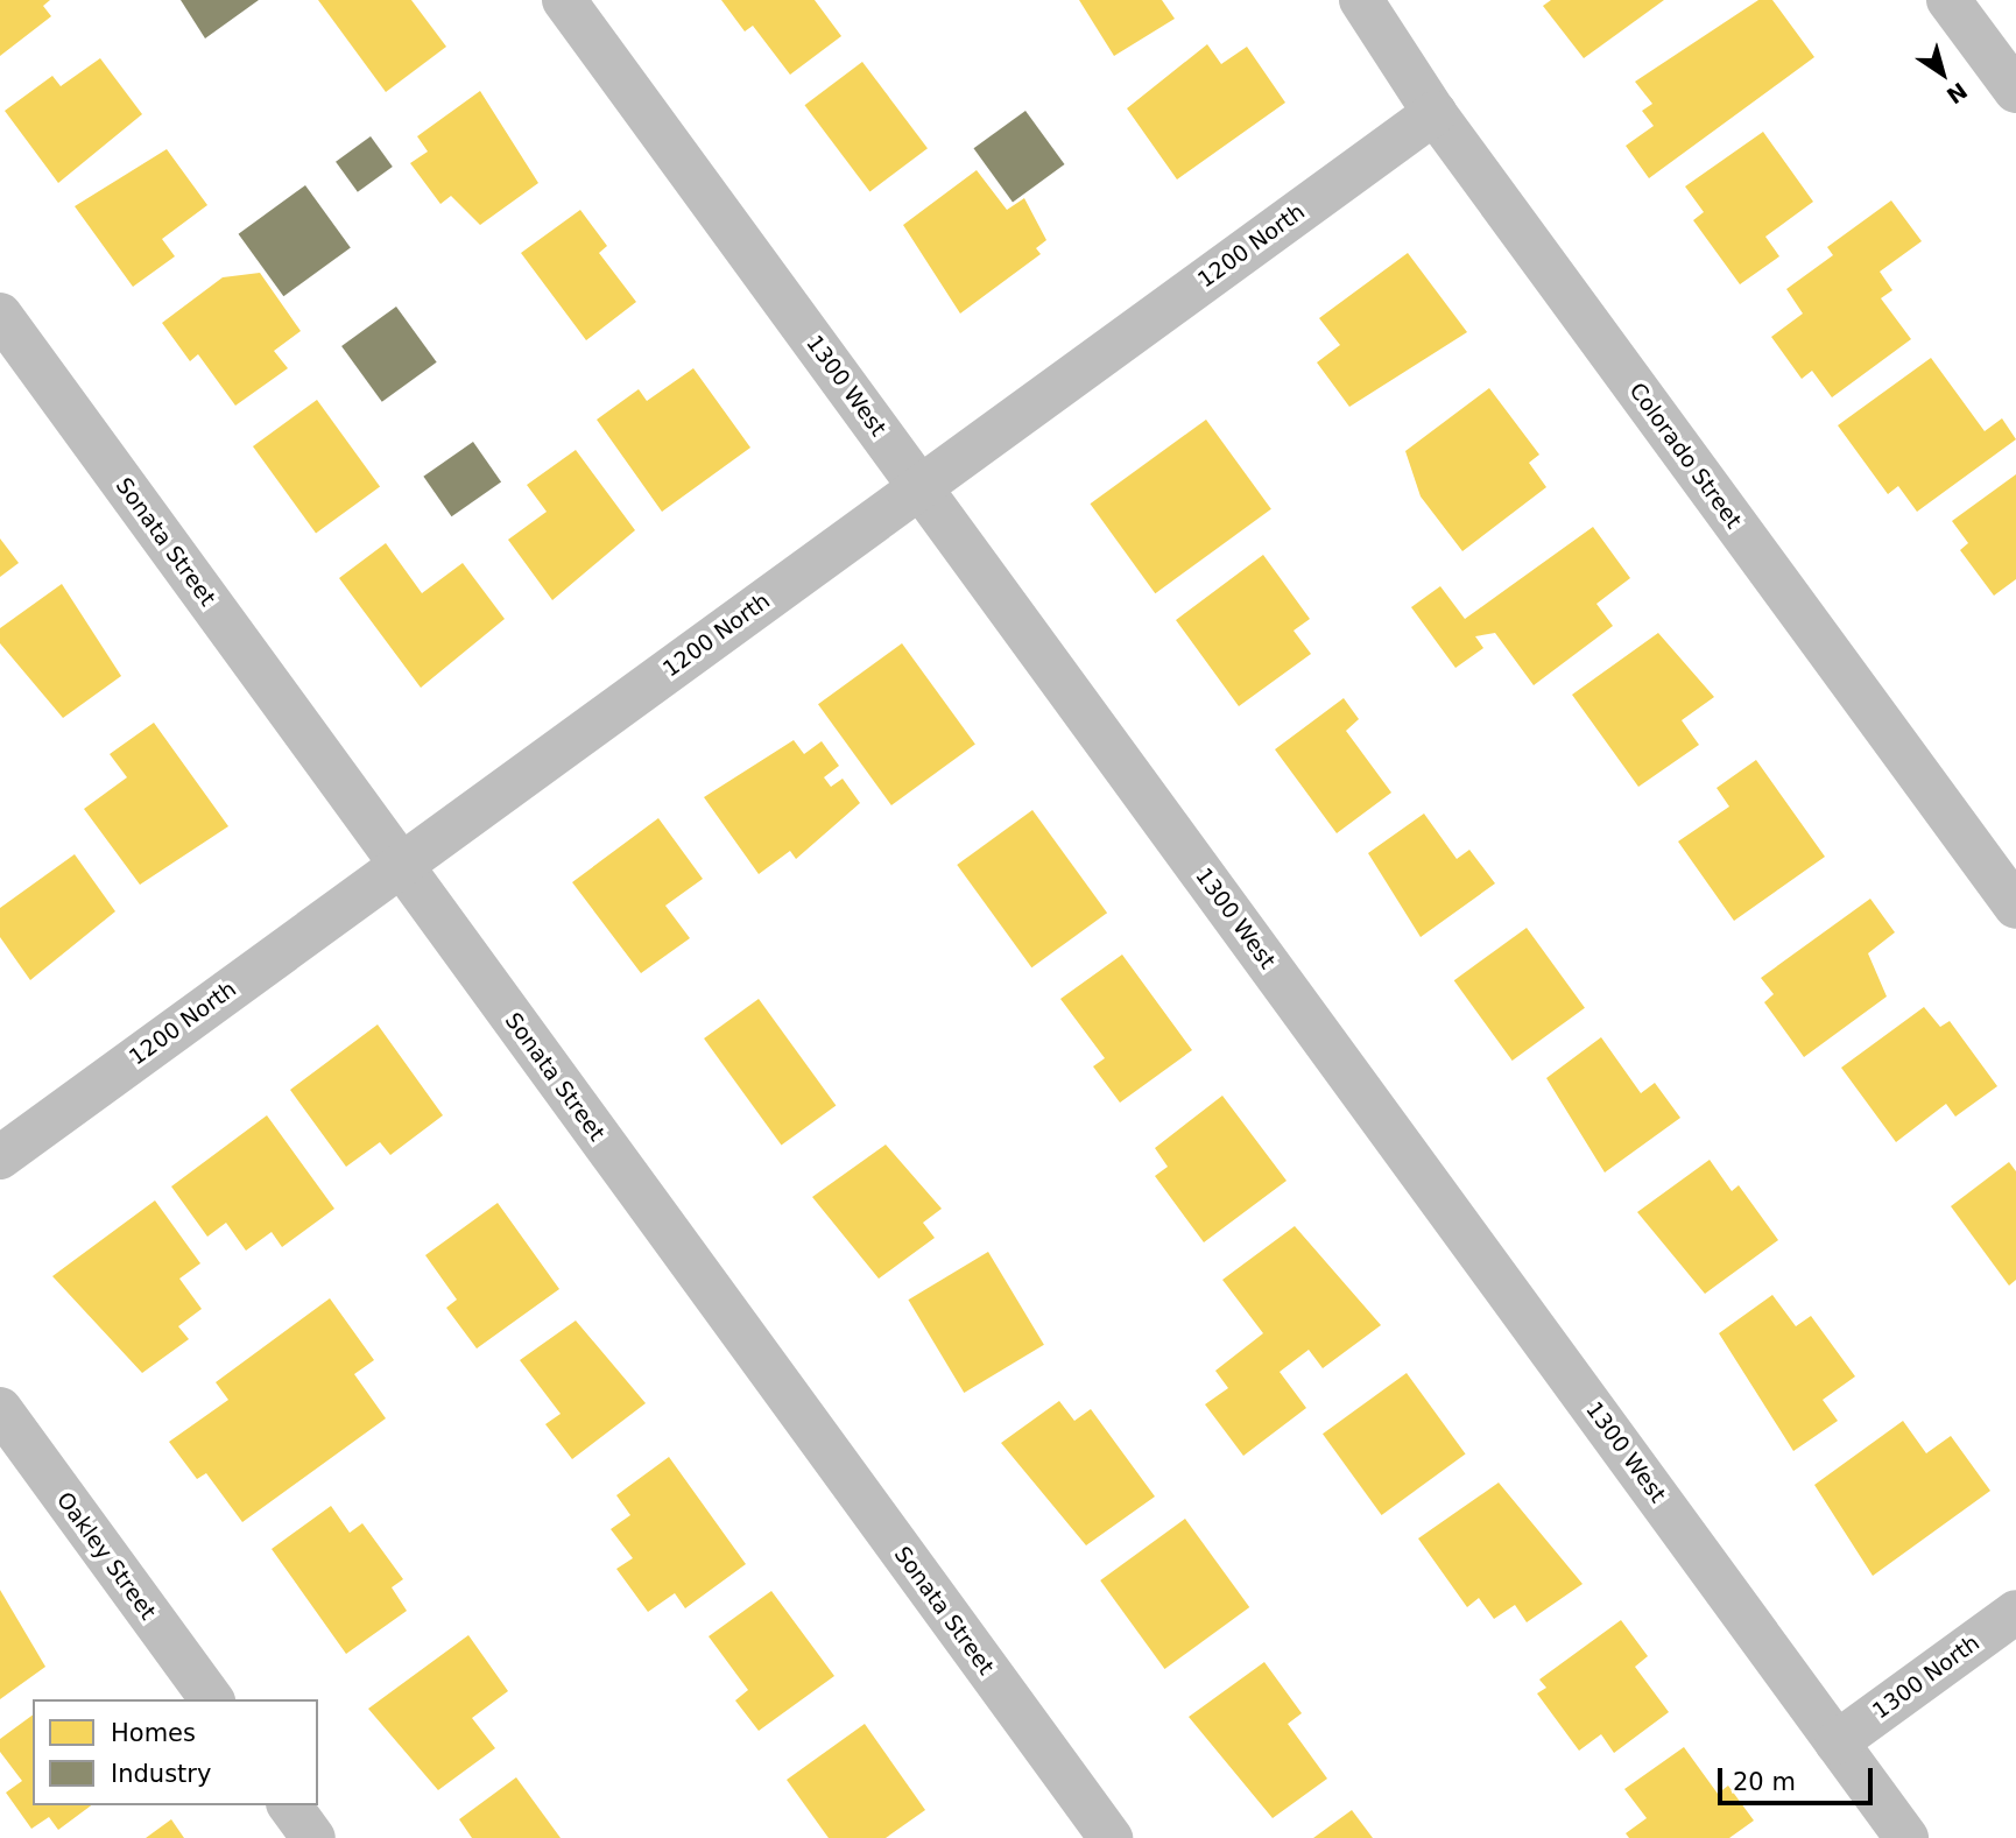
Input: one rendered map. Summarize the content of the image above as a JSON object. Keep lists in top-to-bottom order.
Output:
{
  "streets": {
    "street": [
      "1200 North",
      "1300 West",
      "Colorado Street",
      "Sonata Street",
      "Oakley Street",
      "1300 North"
    ]
  },
  "crossings": [
    ["1200 North", "1300 West"],
    ["1200 North", "Colorado Street"],
    ["1200 North", "Sonata Street"],
    ["1300 West", "1300 North"]
  ],
  "legend": ["Homes", "Industry"],
  "scale_bar": "20 m",
  "north": "bottom right"
}
